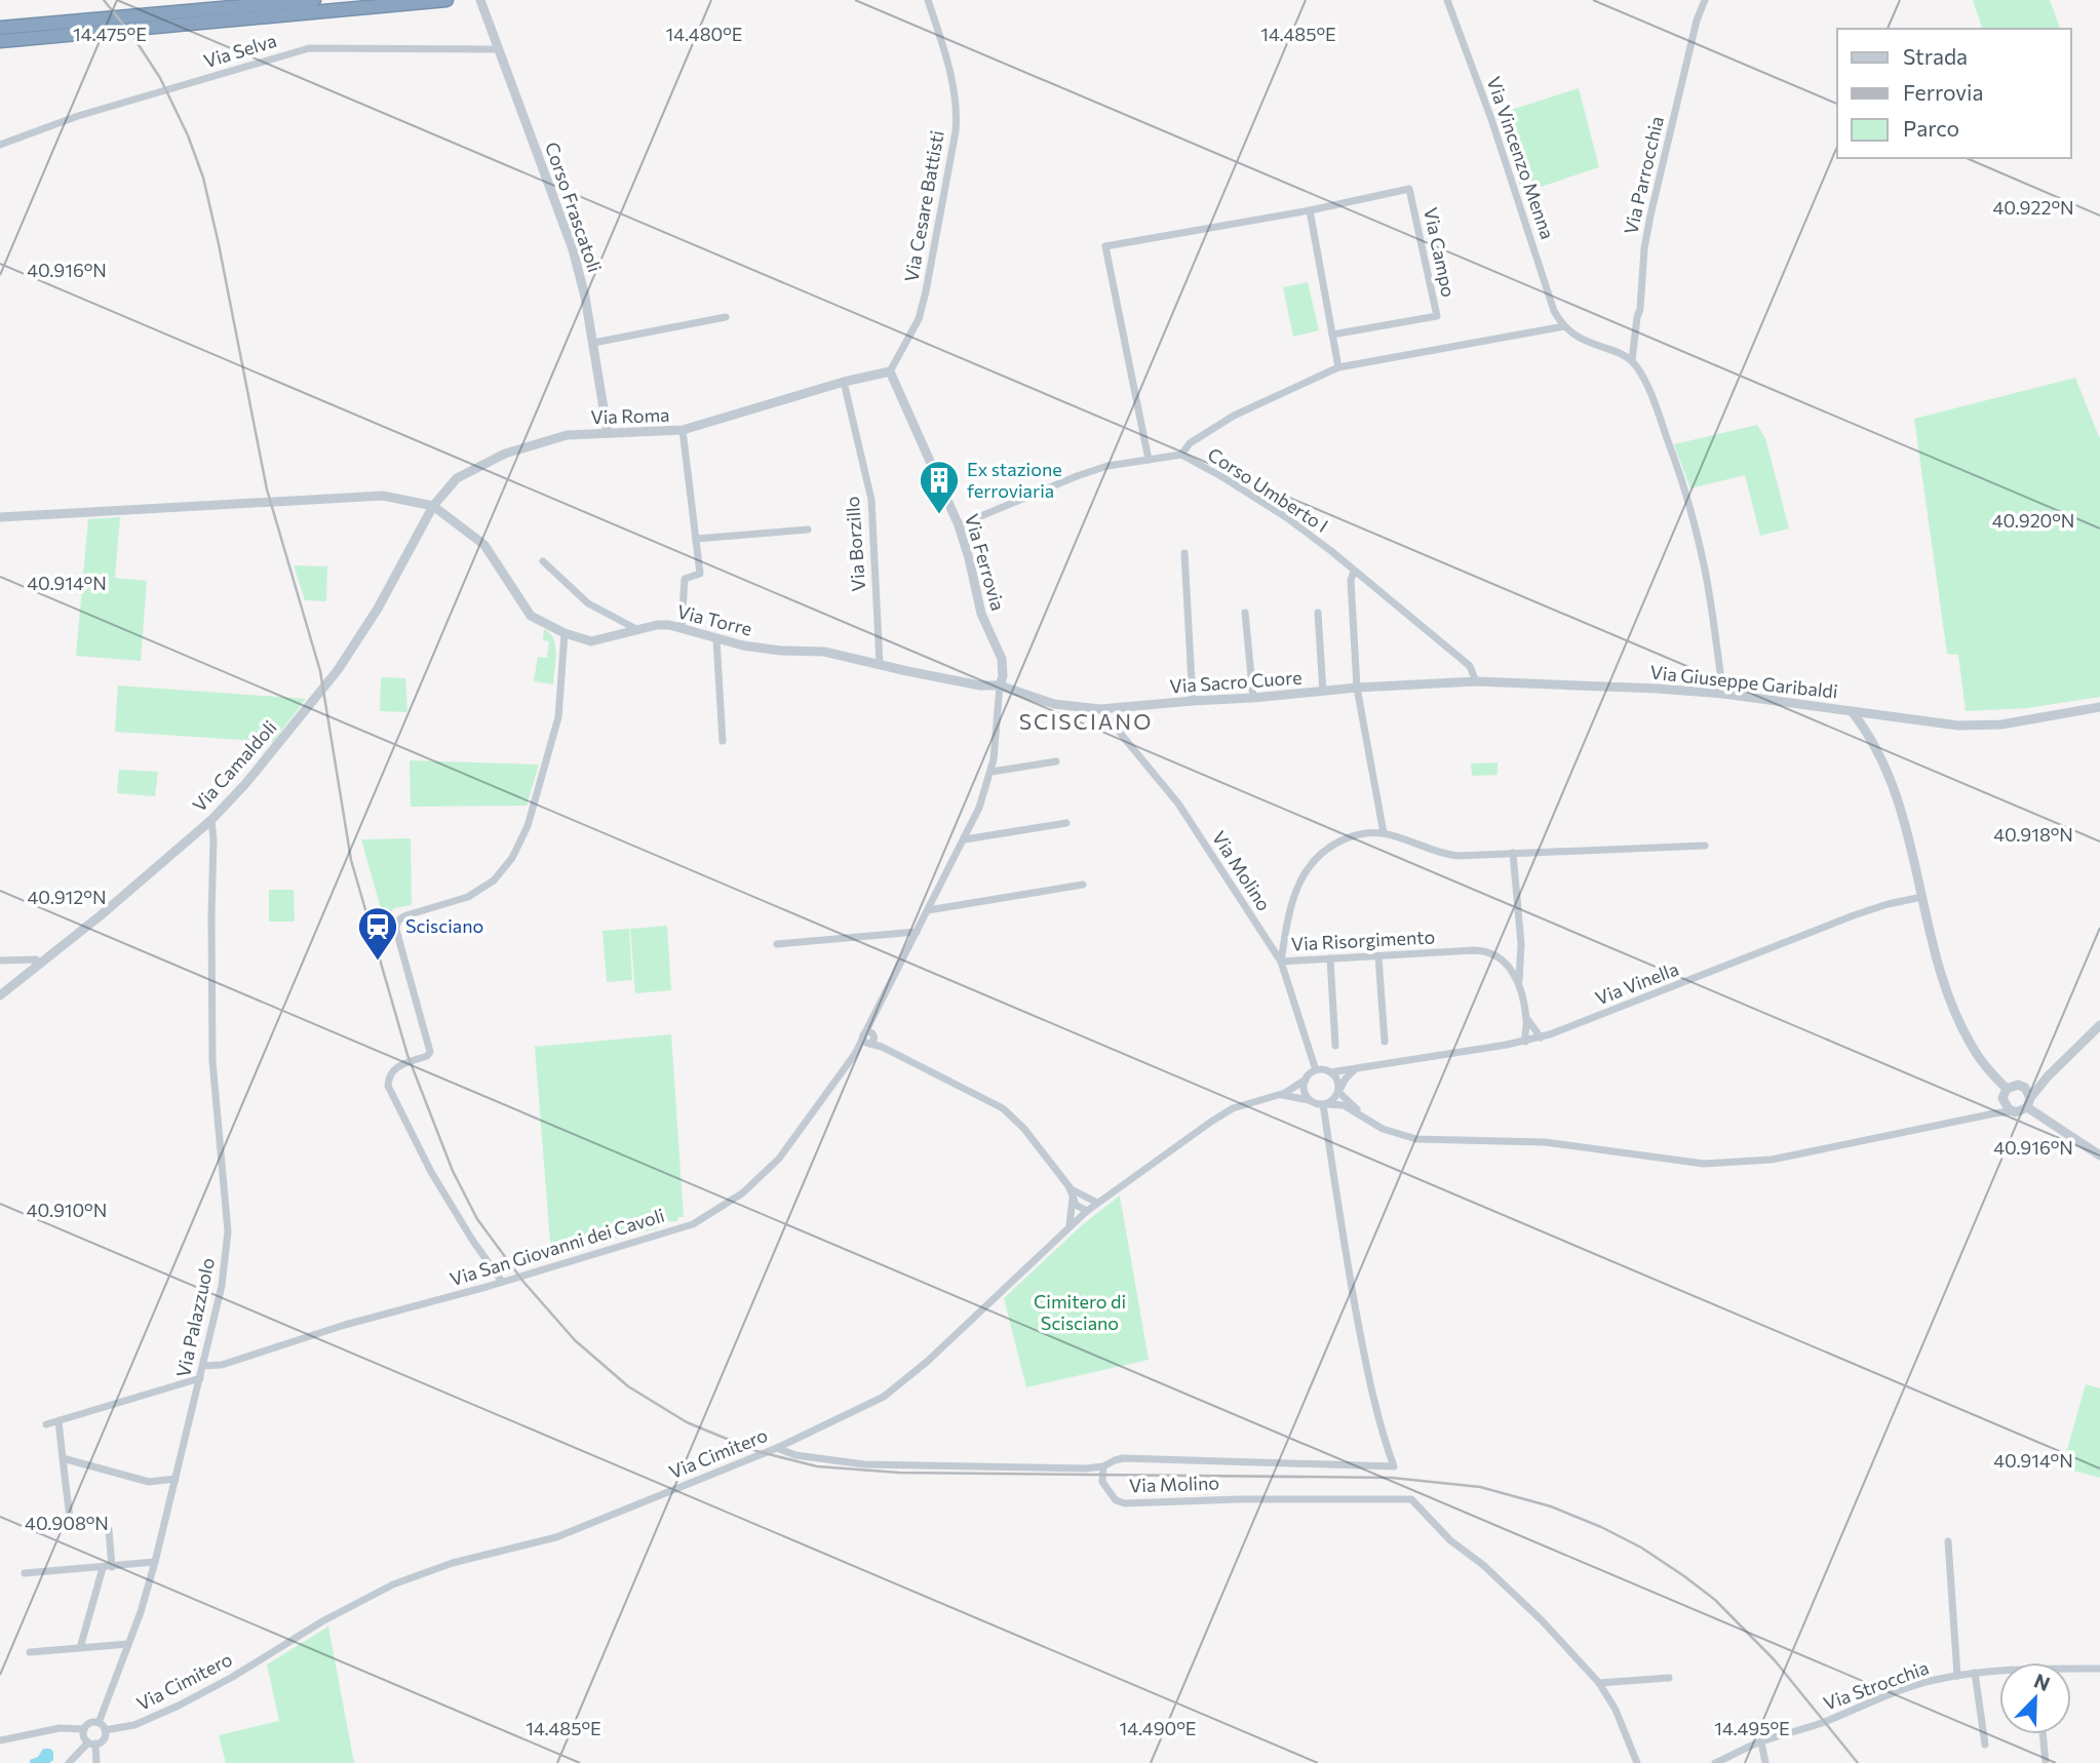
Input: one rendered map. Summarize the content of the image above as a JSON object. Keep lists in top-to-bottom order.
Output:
{
  "streets": {
    "street": [
      "Via Selva",
      "Via Vincenzo Menna",
      "Via Parrocchia",
      "Via Cesare Battisti",
      "Corso Frascatoli",
      "Via Campo",
      "Via Roma",
      "Corso Umberto I",
      "Via Borzillo",
      "Via Ferrovia",
      "Via Torre",
      "Via Sacro Cuore",
      "Via Giuseppe Garibaldi",
      "Via Camaldoli",
      "Via Molino",
      "Via Risorgimento",
      "Via Vinella",
      "Via San Giovanni dei Cavoli",
      "Via Palazzuolo",
      "Via Cimitero",
      "Via Strocchia"
    ]
  },
  "crossings": [
    ["Via Selva", "Corso Frascatoli"],
    ["Via Cesare Battisti", "Via Roma"],
    ["Via Cesare Battisti", "Via Ferrovia"],
    ["Corso Frascatoli", "Via Roma"],
    ["Via Roma", "Via Borzillo"],
    ["Via Roma", "Via Ferrovia"],
    ["Via Roma", "Via Torre"],
    ["Via Roma", "Via Camaldoli"],
    ["Corso Umberto I", "Via Ferrovia"],
    ["Corso Umberto I", "Via Sacro Cuore"],
    ["Corso Umberto I", "Via Giuseppe Garibaldi"],
    ["Via Borzillo", "Via Torre"],
    ["Via Ferrovia", "Via Torre"],
    ["Via Ferrovia", "Via Sacro Cuore"],
    ["Via Ferrovia", "Via San Giovanni dei Cavoli"],
    ["Via Torre", "Via Sacro Cuore"],
    ["Via Torre", "Via Camaldoli"],
    ["Via Torre", "Via San Giovanni dei Cavoli"],
    ["Via Sacro Cuore", "Via Giuseppe Garibaldi"],
    ["Via Sacro Cuore", "Via Molino"],
    ["Via Sacro Cuore", "Via San Giovanni dei Cavoli"],
    ["Via Giuseppe Garibaldi", "Via Vinella"],
    ["Via Camaldoli", "Via Palazzuolo"],
    ["Via Molino", "Via Risorgimento"],
    ["Via Molino", "Via Vinella"],
    ["Via San Giovanni dei Cavoli", "Via Palazzuolo"],
    ["Via Palazzuolo", "Via Cimitero"]
  ],
  "districts": ["SCISCIANO"],
  "parks": ["Cimitero di Scisciano"],
  "places": {
    "building": ["Ex stazione ferroviaria"],
    "station": ["Scisciano"]
  },
  "legend": ["Strada", "Ferrovia", "Parco"],
  "north": "top right",
  "coordinates": [
    "14.475°E",
    "14.480°E",
    "14.485°E",
    "40.922°N",
    "40.916°N",
    "40.920°N",
    "40.914°N",
    "40.918°N",
    "40.912°N",
    "40.910°N",
    "40.908°N",
    "14.490°E",
    "14.495°E"
  ]
}
